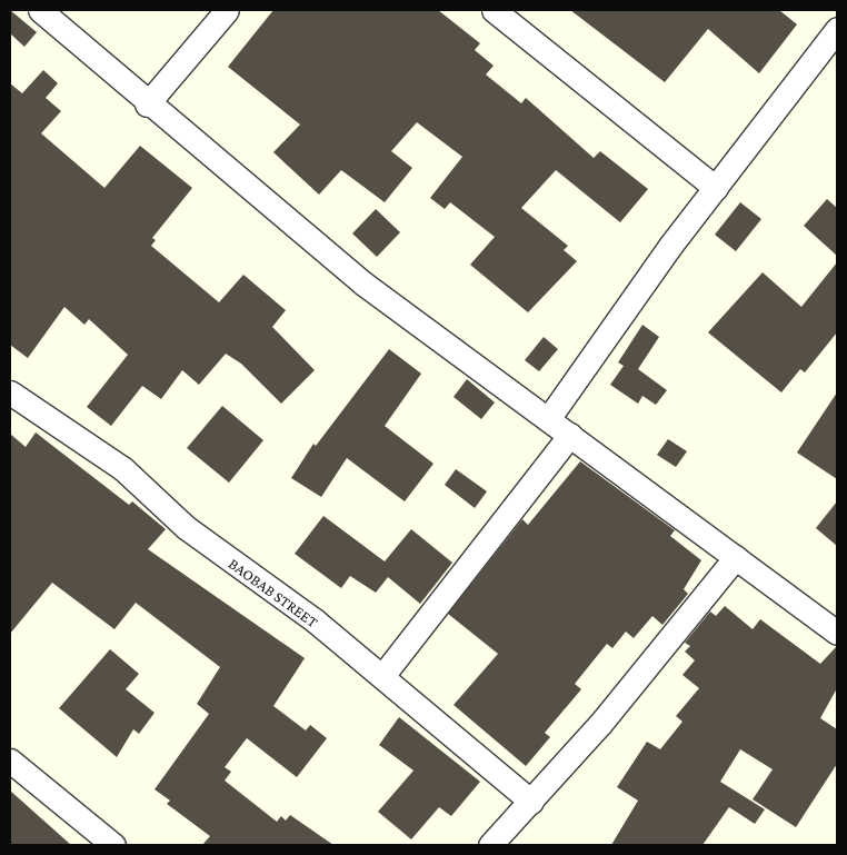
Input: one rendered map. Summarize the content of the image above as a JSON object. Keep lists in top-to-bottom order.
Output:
{
  "streets": {
    "street": ["BAOBAB STREET"]
  }
}
